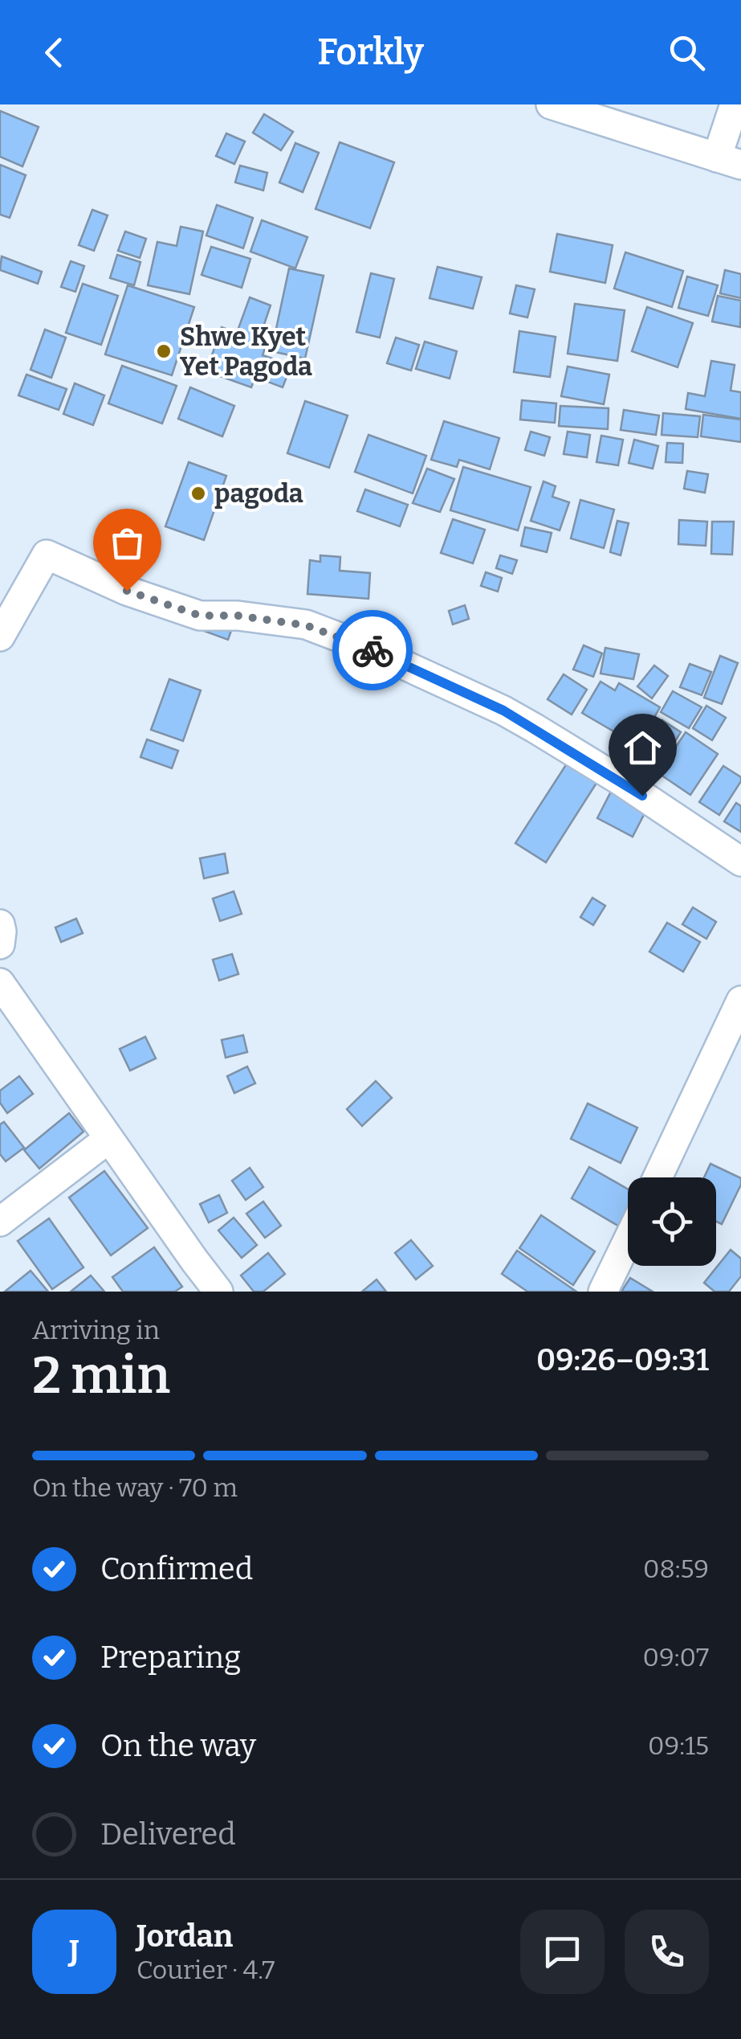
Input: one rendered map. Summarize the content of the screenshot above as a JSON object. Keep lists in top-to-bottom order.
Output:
{
  "places": ["Shwe Kyet Yet Pagoda", "pagoda"],
  "page": {
    "header": "Forkly",
    "heading": ["2 min", "Arriving in", "09:26–09:31"],
    "panel": ["Jordan", "Courier · 4.7"],
    "bar": "On the way · 70 m",
    "list": [
      ["Confirmed", "08:59"],
      ["Preparing", "09:07"],
      ["On the way", "09:15"],
      "Delivered"
    ],
    "round": "J"
  }
}
